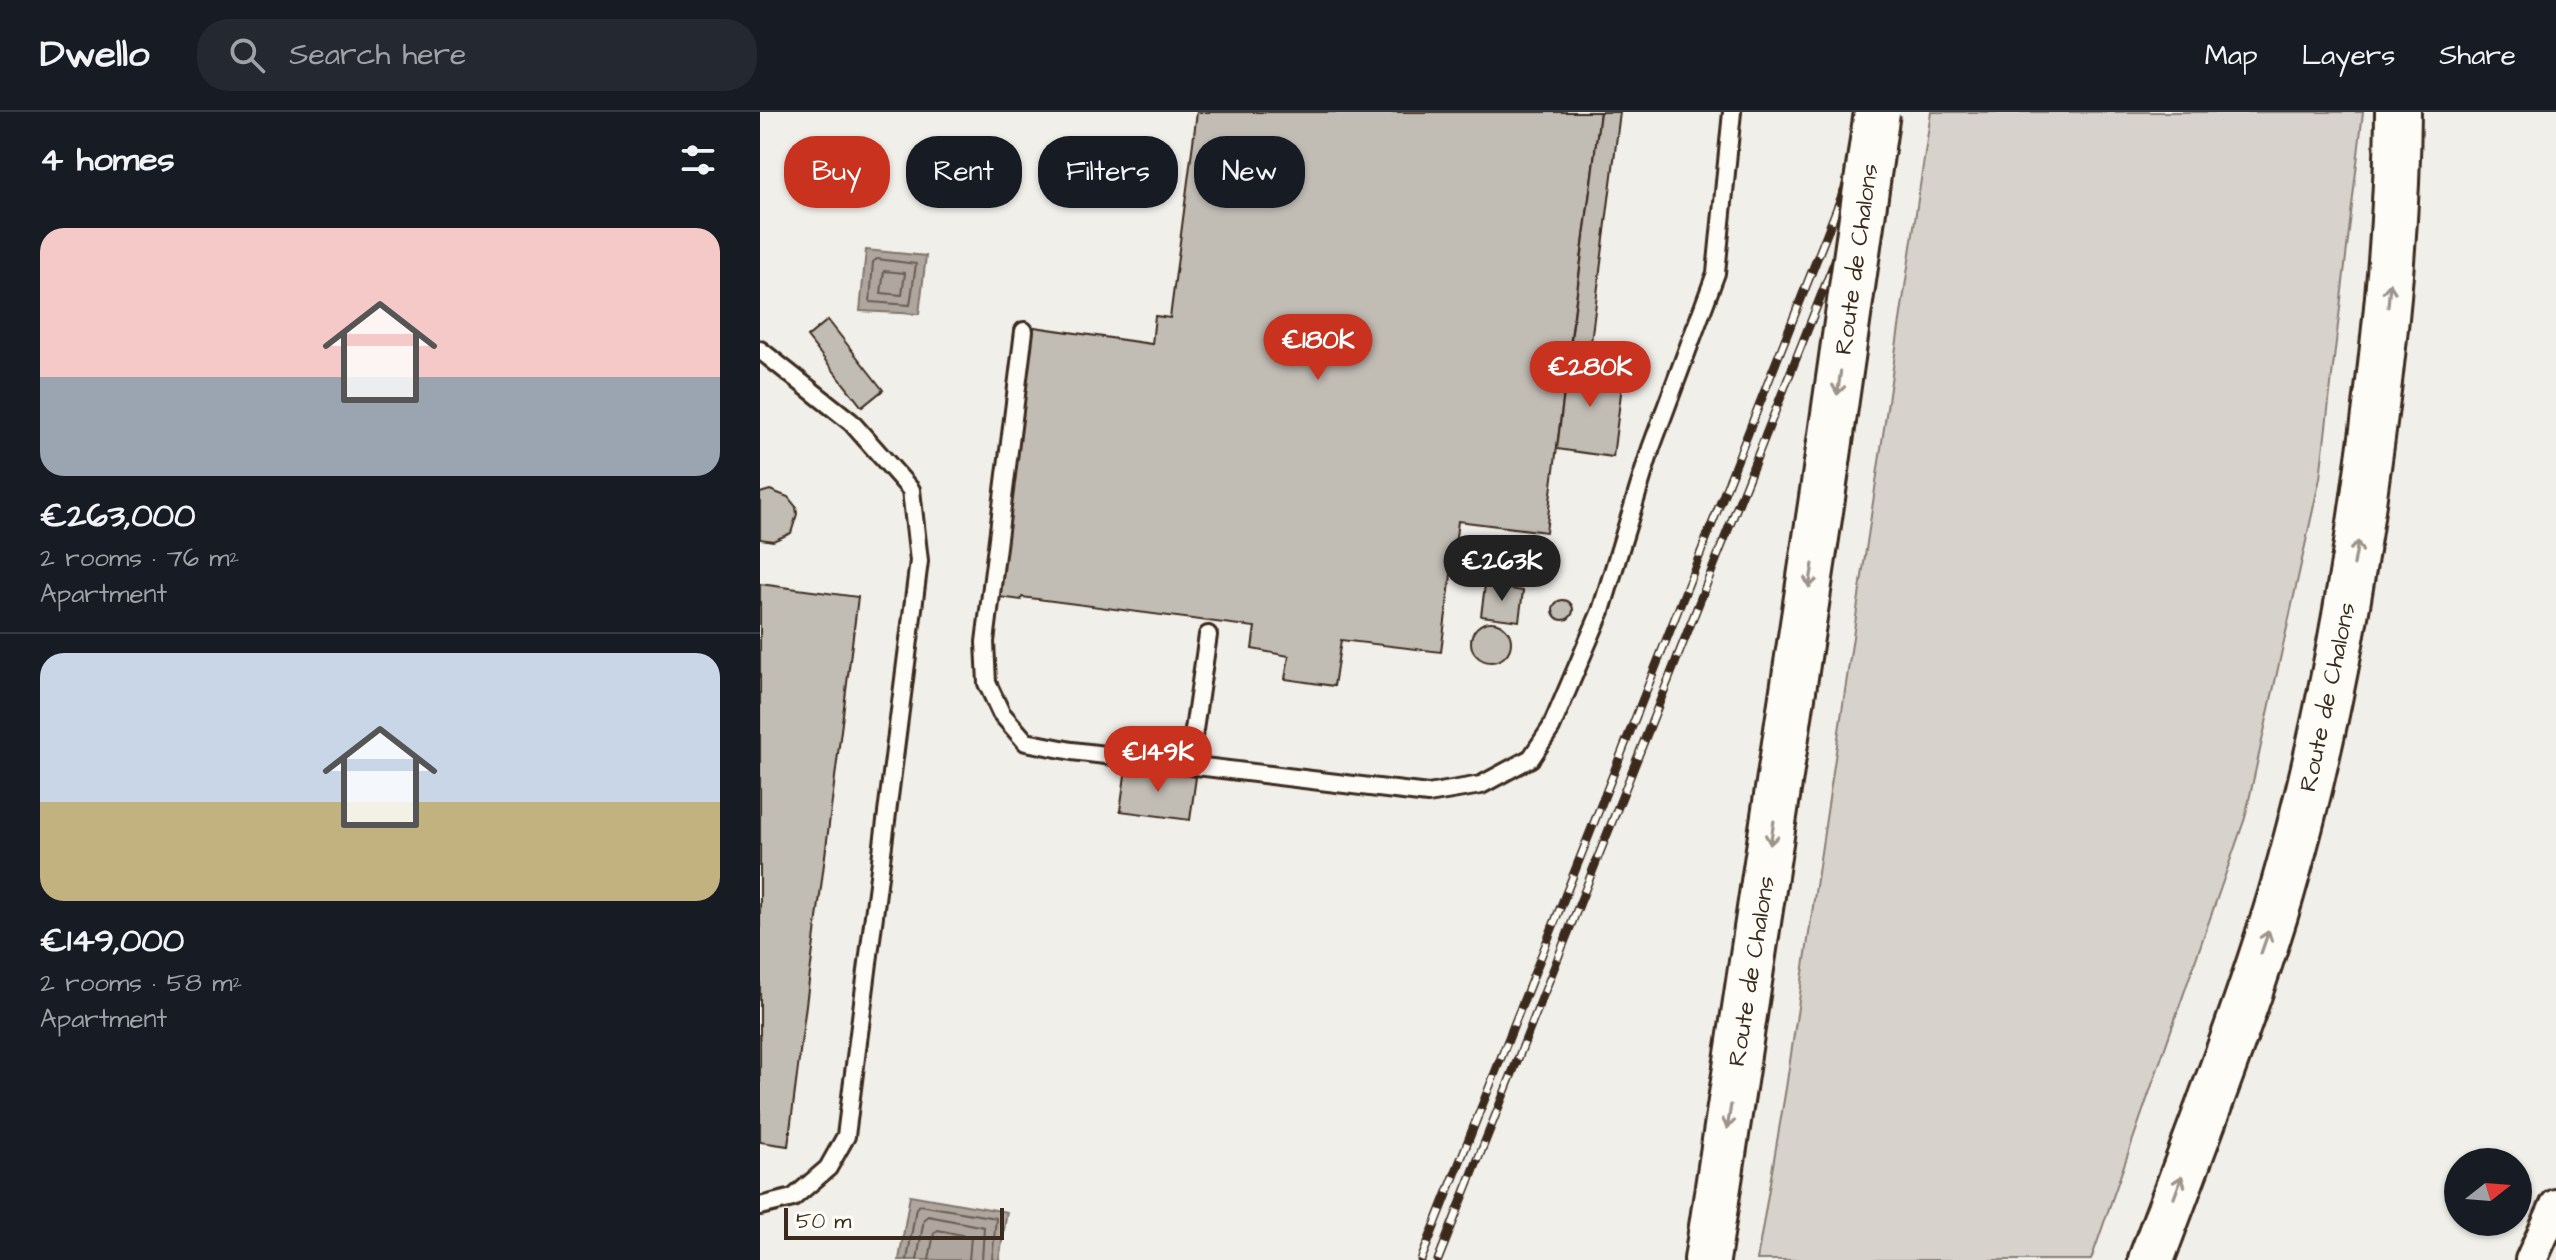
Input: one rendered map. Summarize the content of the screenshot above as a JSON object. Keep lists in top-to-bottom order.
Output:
{
  "streets": {
    "main road": ["Route de Chalons"]
  },
  "scale_bar": "50 m",
  "north": "right",
  "page": {
    "header": "Dwello",
    "search": "Search here",
    "nav": ["Map", "Layers", "Share"],
    "heading": "4 homes",
    "chip": [
      "Buy",
      "Rent",
      "Filters",
      "New"
    ],
    "list": [
      {
        "name": "€263,000",
        "note": "2 rooms · 76 m² · Apartment"
      },
      {
        "name": "€149,000",
        "note": "2 rooms · 58 m² · Apartment"
      }
    ],
    "price": [
      "€180K",
      "€280K",
      "€263K",
      "€149K"
    ],
    "scale": "50 m"
  }
}
